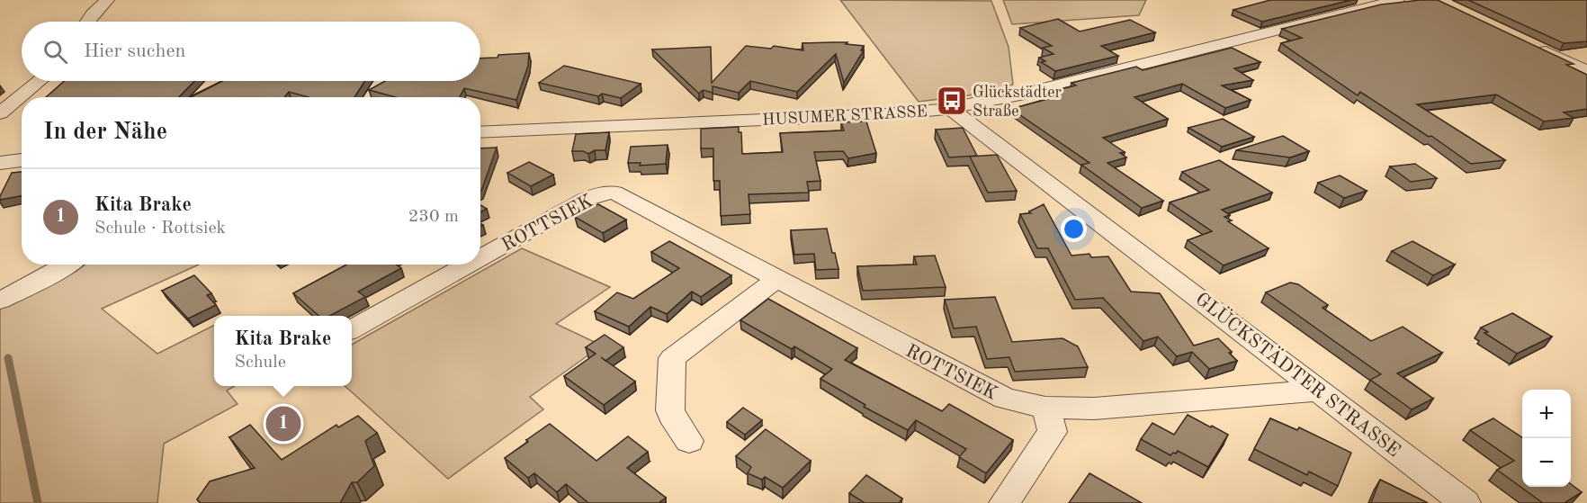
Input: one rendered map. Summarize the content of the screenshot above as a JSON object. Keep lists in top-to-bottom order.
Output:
{
  "streets": {
    "street": ["HUSUMER STRASSE", "ROTTSIEK", "GLÜCKSTÄDTER STRASSE"]
  },
  "crossings": [
    ["HUSUMER STRASSE", "GLÜCKSTÄDTER STRASSE"],
    ["ROTTSIEK", "GLÜCKSTÄDTER STRASSE"]
  ],
  "places": {
    "bus stop": ["Glückstädter Straße"]
  },
  "page": {
    "search": "Hier suchen",
    "heading": "In der Nähe",
    "list": [
      {
        "mark": "1",
        "name": "Kita Brake",
        "note": "Schule · Rottsiek",
        "value": "230 m"
      }
    ],
    "popup": ["Kita Brake", "Schule"],
    "map_buttons": ["+", "−"],
    "pins": "1"
  }
}
